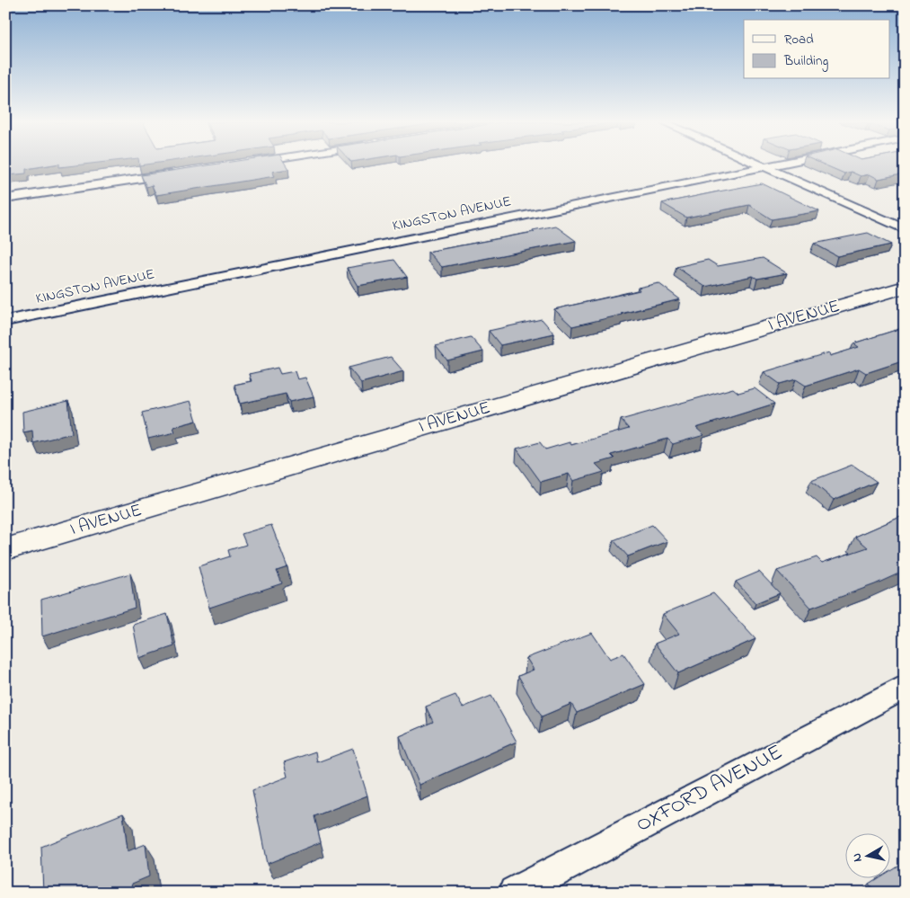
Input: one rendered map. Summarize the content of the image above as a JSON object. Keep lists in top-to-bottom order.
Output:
{
  "streets": {
    "main road": ["I AVENUE"],
    "street": ["KINGSTON AVENUE", "OXFORD AVENUE"]
  },
  "legend": ["Road", "Building"],
  "north": "left"
}
